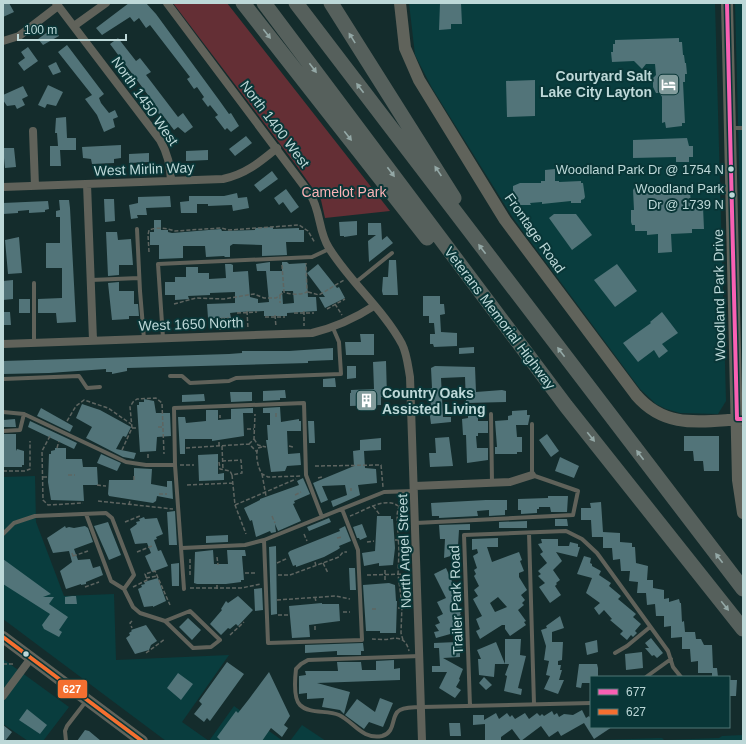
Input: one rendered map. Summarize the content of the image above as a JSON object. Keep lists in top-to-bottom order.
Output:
{
  "streets": {
    "highway": ["Veterans Memorial Highway"],
    "street": [
      "North 1450 West",
      "North 1400 West",
      "West Mirlin Way",
      "Frontage Road",
      "Woodland Park Drive",
      "West 1650 North",
      "North Angel Street"
    ],
    "lane": ["Trailer Park Road"]
  },
  "crossings": [
    ["North 1450 West", "West Mirlin Way"],
    ["North 1400 West", "West Mirlin Way"],
    ["North 1400 West", "West 1650 North"],
    ["North 1400 West", "North Angel Street"],
    ["Frontage Road", "Woodland Park Drive"]
  ],
  "parks": ["Camelot Park"],
  "places": {
    "hotel": ["Courtyard Salt Lake City Layton"],
    "other": ["Woodland Park Dr @ 1754 N", "Woodland Park Dr @ 1739 N"],
    "building": ["Country Oaks Assisted Living"]
  },
  "lines": ["transit line 677", "transit line 627"],
  "legend": ["677", "627"],
  "scale_bar": "100 m"
}
